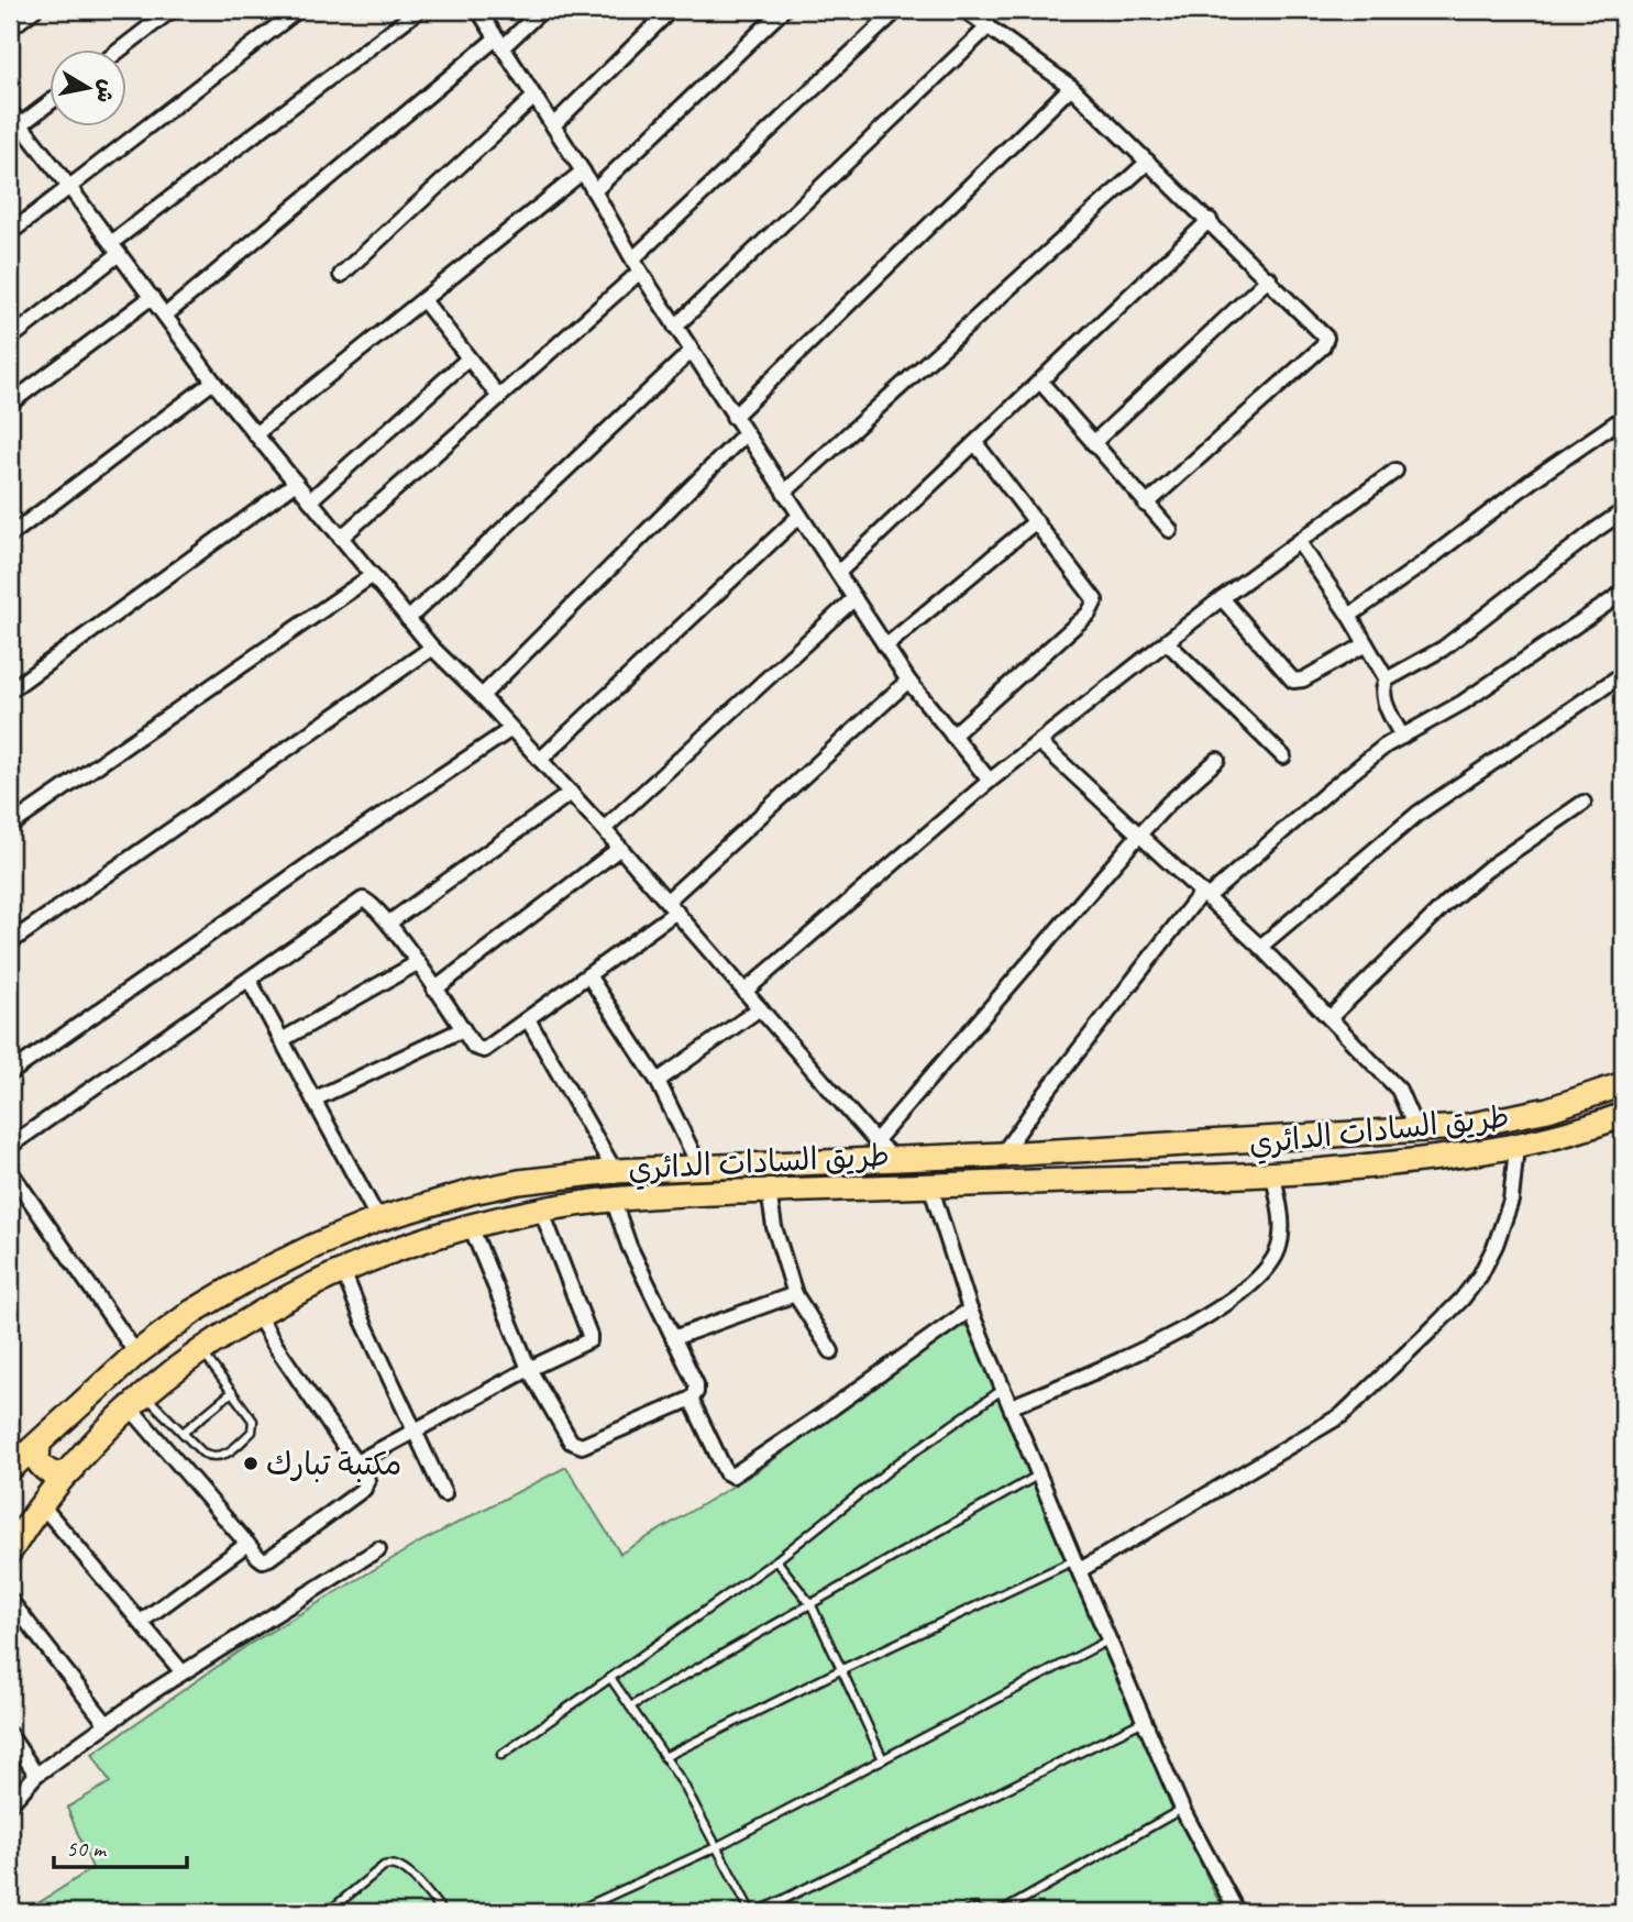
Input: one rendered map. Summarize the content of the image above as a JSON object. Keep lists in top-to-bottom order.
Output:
{
  "streets": {
    "highway": ["طريق السادات الدائري"]
  },
  "places": ["مكتبة تبارك"],
  "scale_bar": "50 m",
  "north": "right"
}
